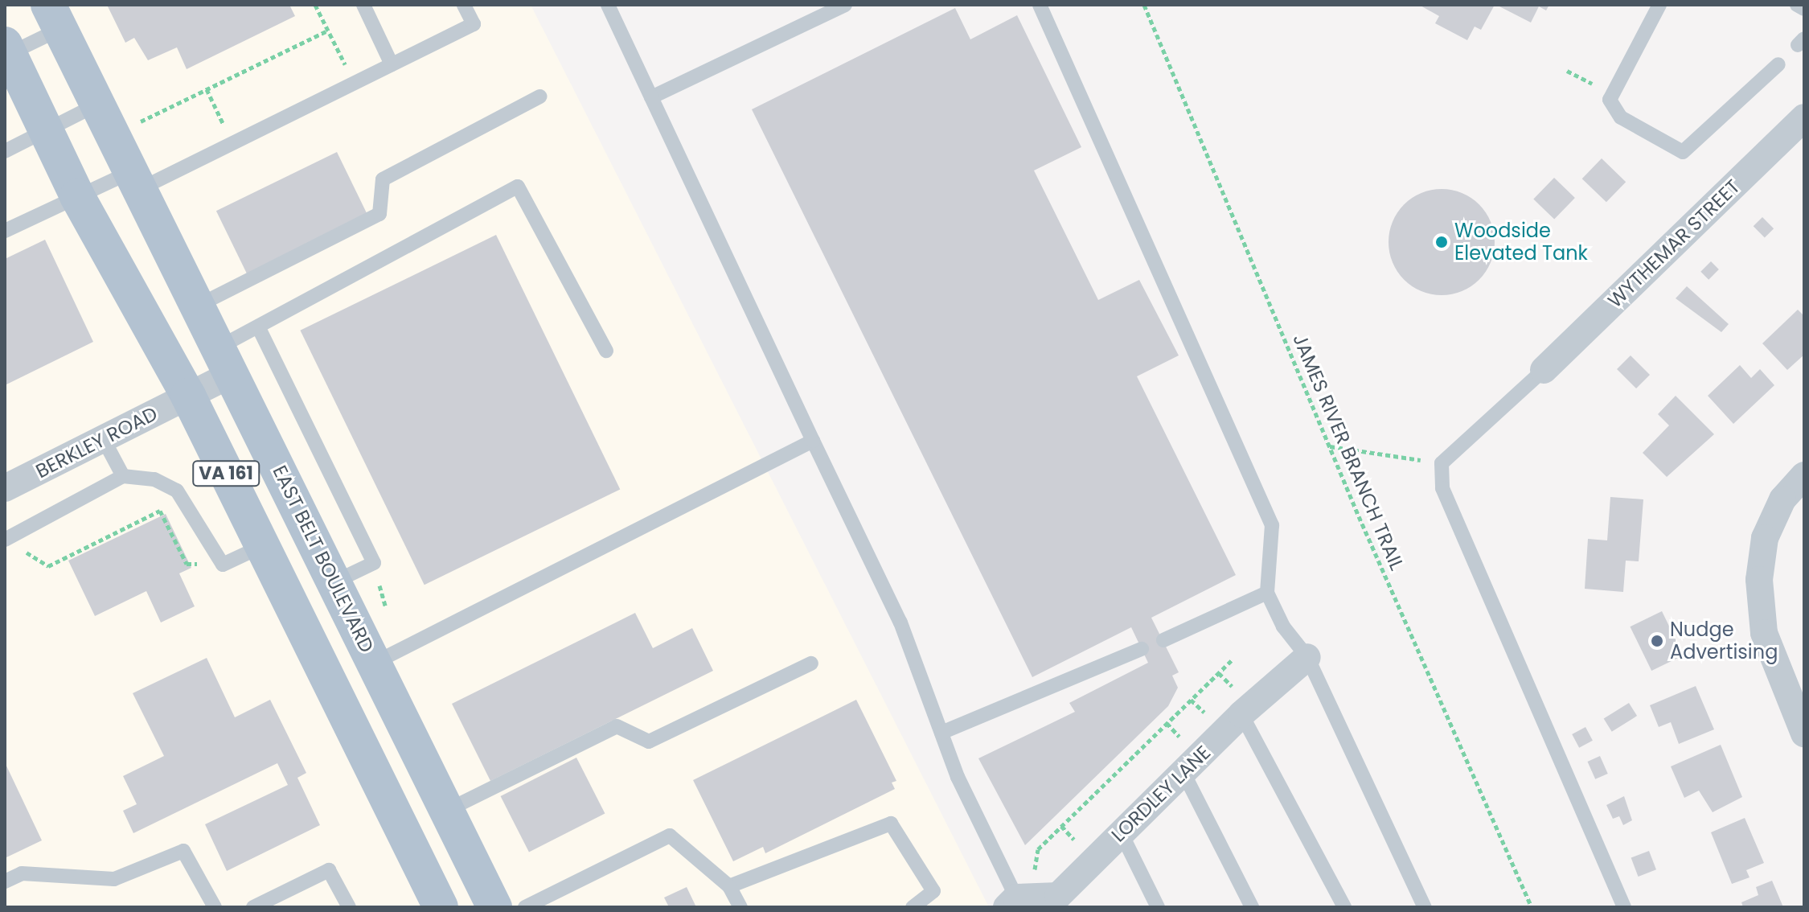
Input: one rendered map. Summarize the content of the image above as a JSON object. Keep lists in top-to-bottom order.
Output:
{
  "streets": {
    "main road": ["VA 161", "EAST BELT BOULEVARD"],
    "street": ["WYTHEMAR STREET", "BERKLEY ROAD", "LORDLEY LANE"],
    "path": ["JAMES RIVER BRANCH TRAIL"]
  },
  "crossings": [
    ["BERKLEY ROAD", "VA 161"],
    ["BERKLEY ROAD", "EAST BELT BOULEVARD"]
  ],
  "places": ["Woodside Elevated Tank", "Nudge Advertising"]
}
